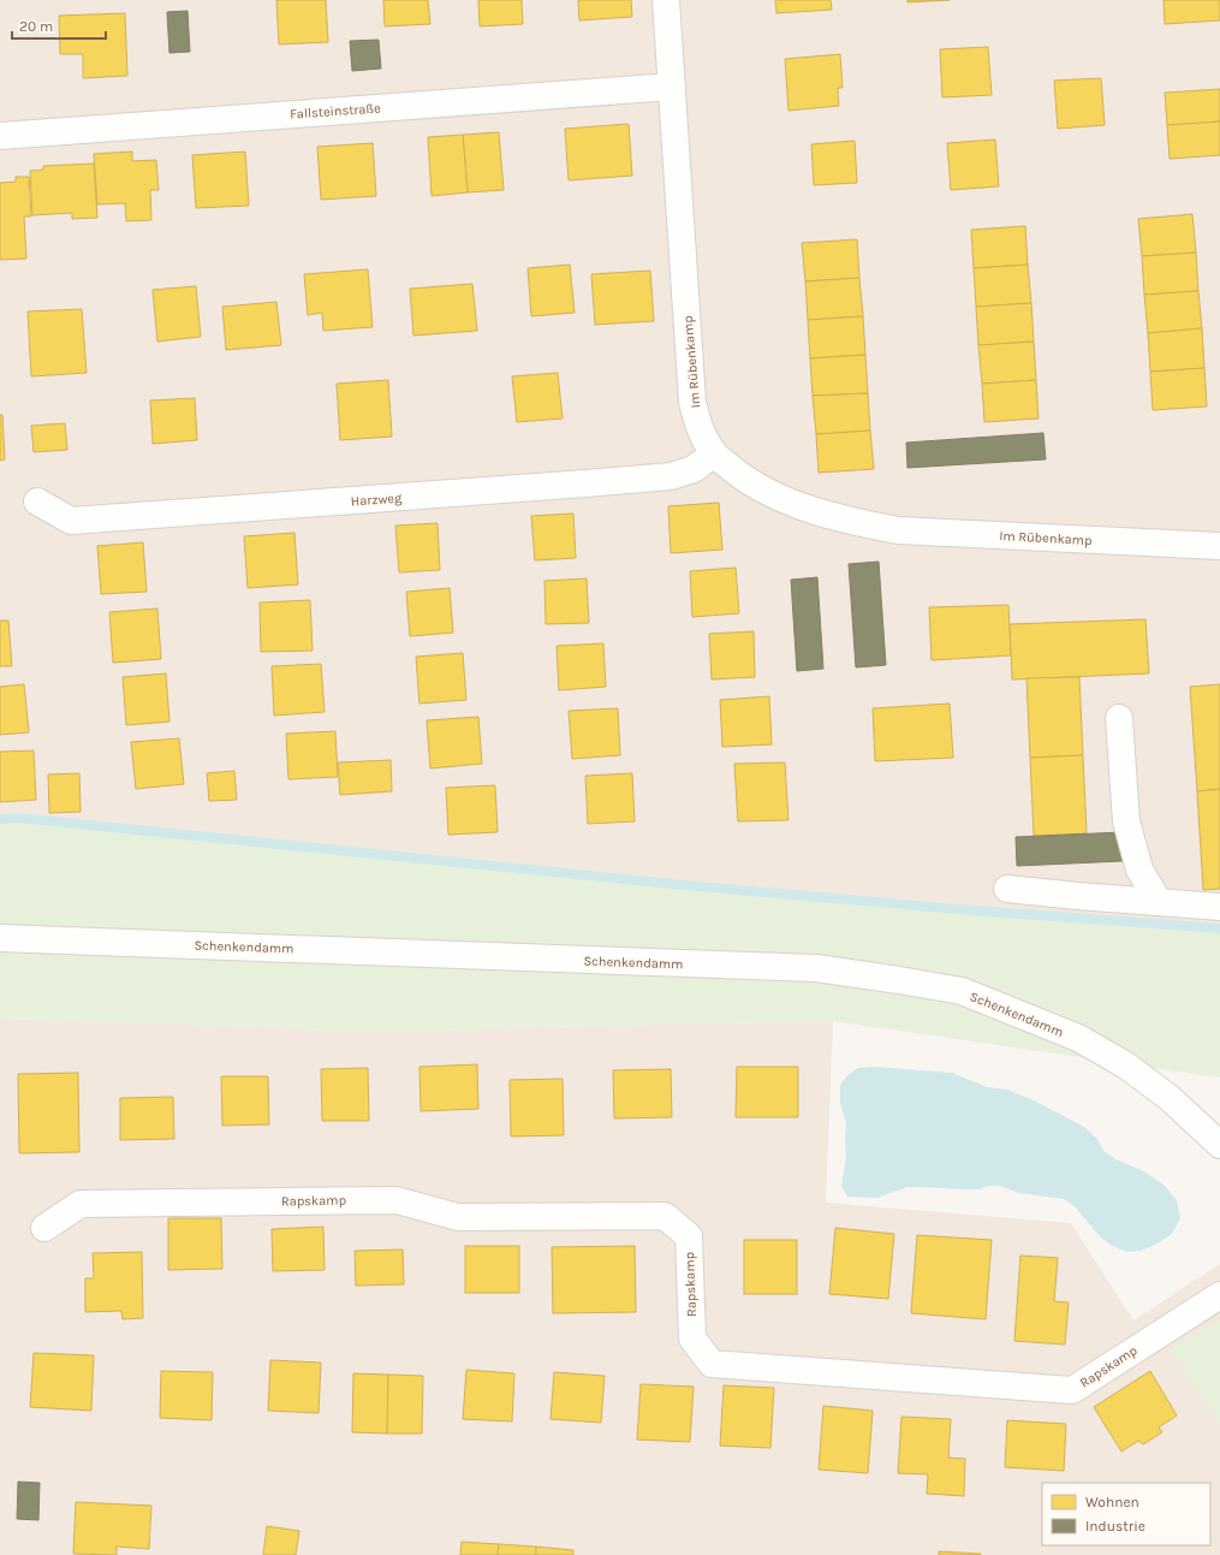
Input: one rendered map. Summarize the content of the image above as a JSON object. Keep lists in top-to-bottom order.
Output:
{
  "streets": {
    "street": [
      "Fallsteinstraße",
      "Im Rübenkamp",
      "Harzweg",
      "Schenkendamm",
      "Rapskamp"
    ]
  },
  "crossings": [
    ["Fallsteinstraße", "Im Rübenkamp"],
    ["Im Rübenkamp", "Harzweg"]
  ],
  "legend": ["Wohnen", "Industrie"],
  "scale_bar": "20 m"
}
